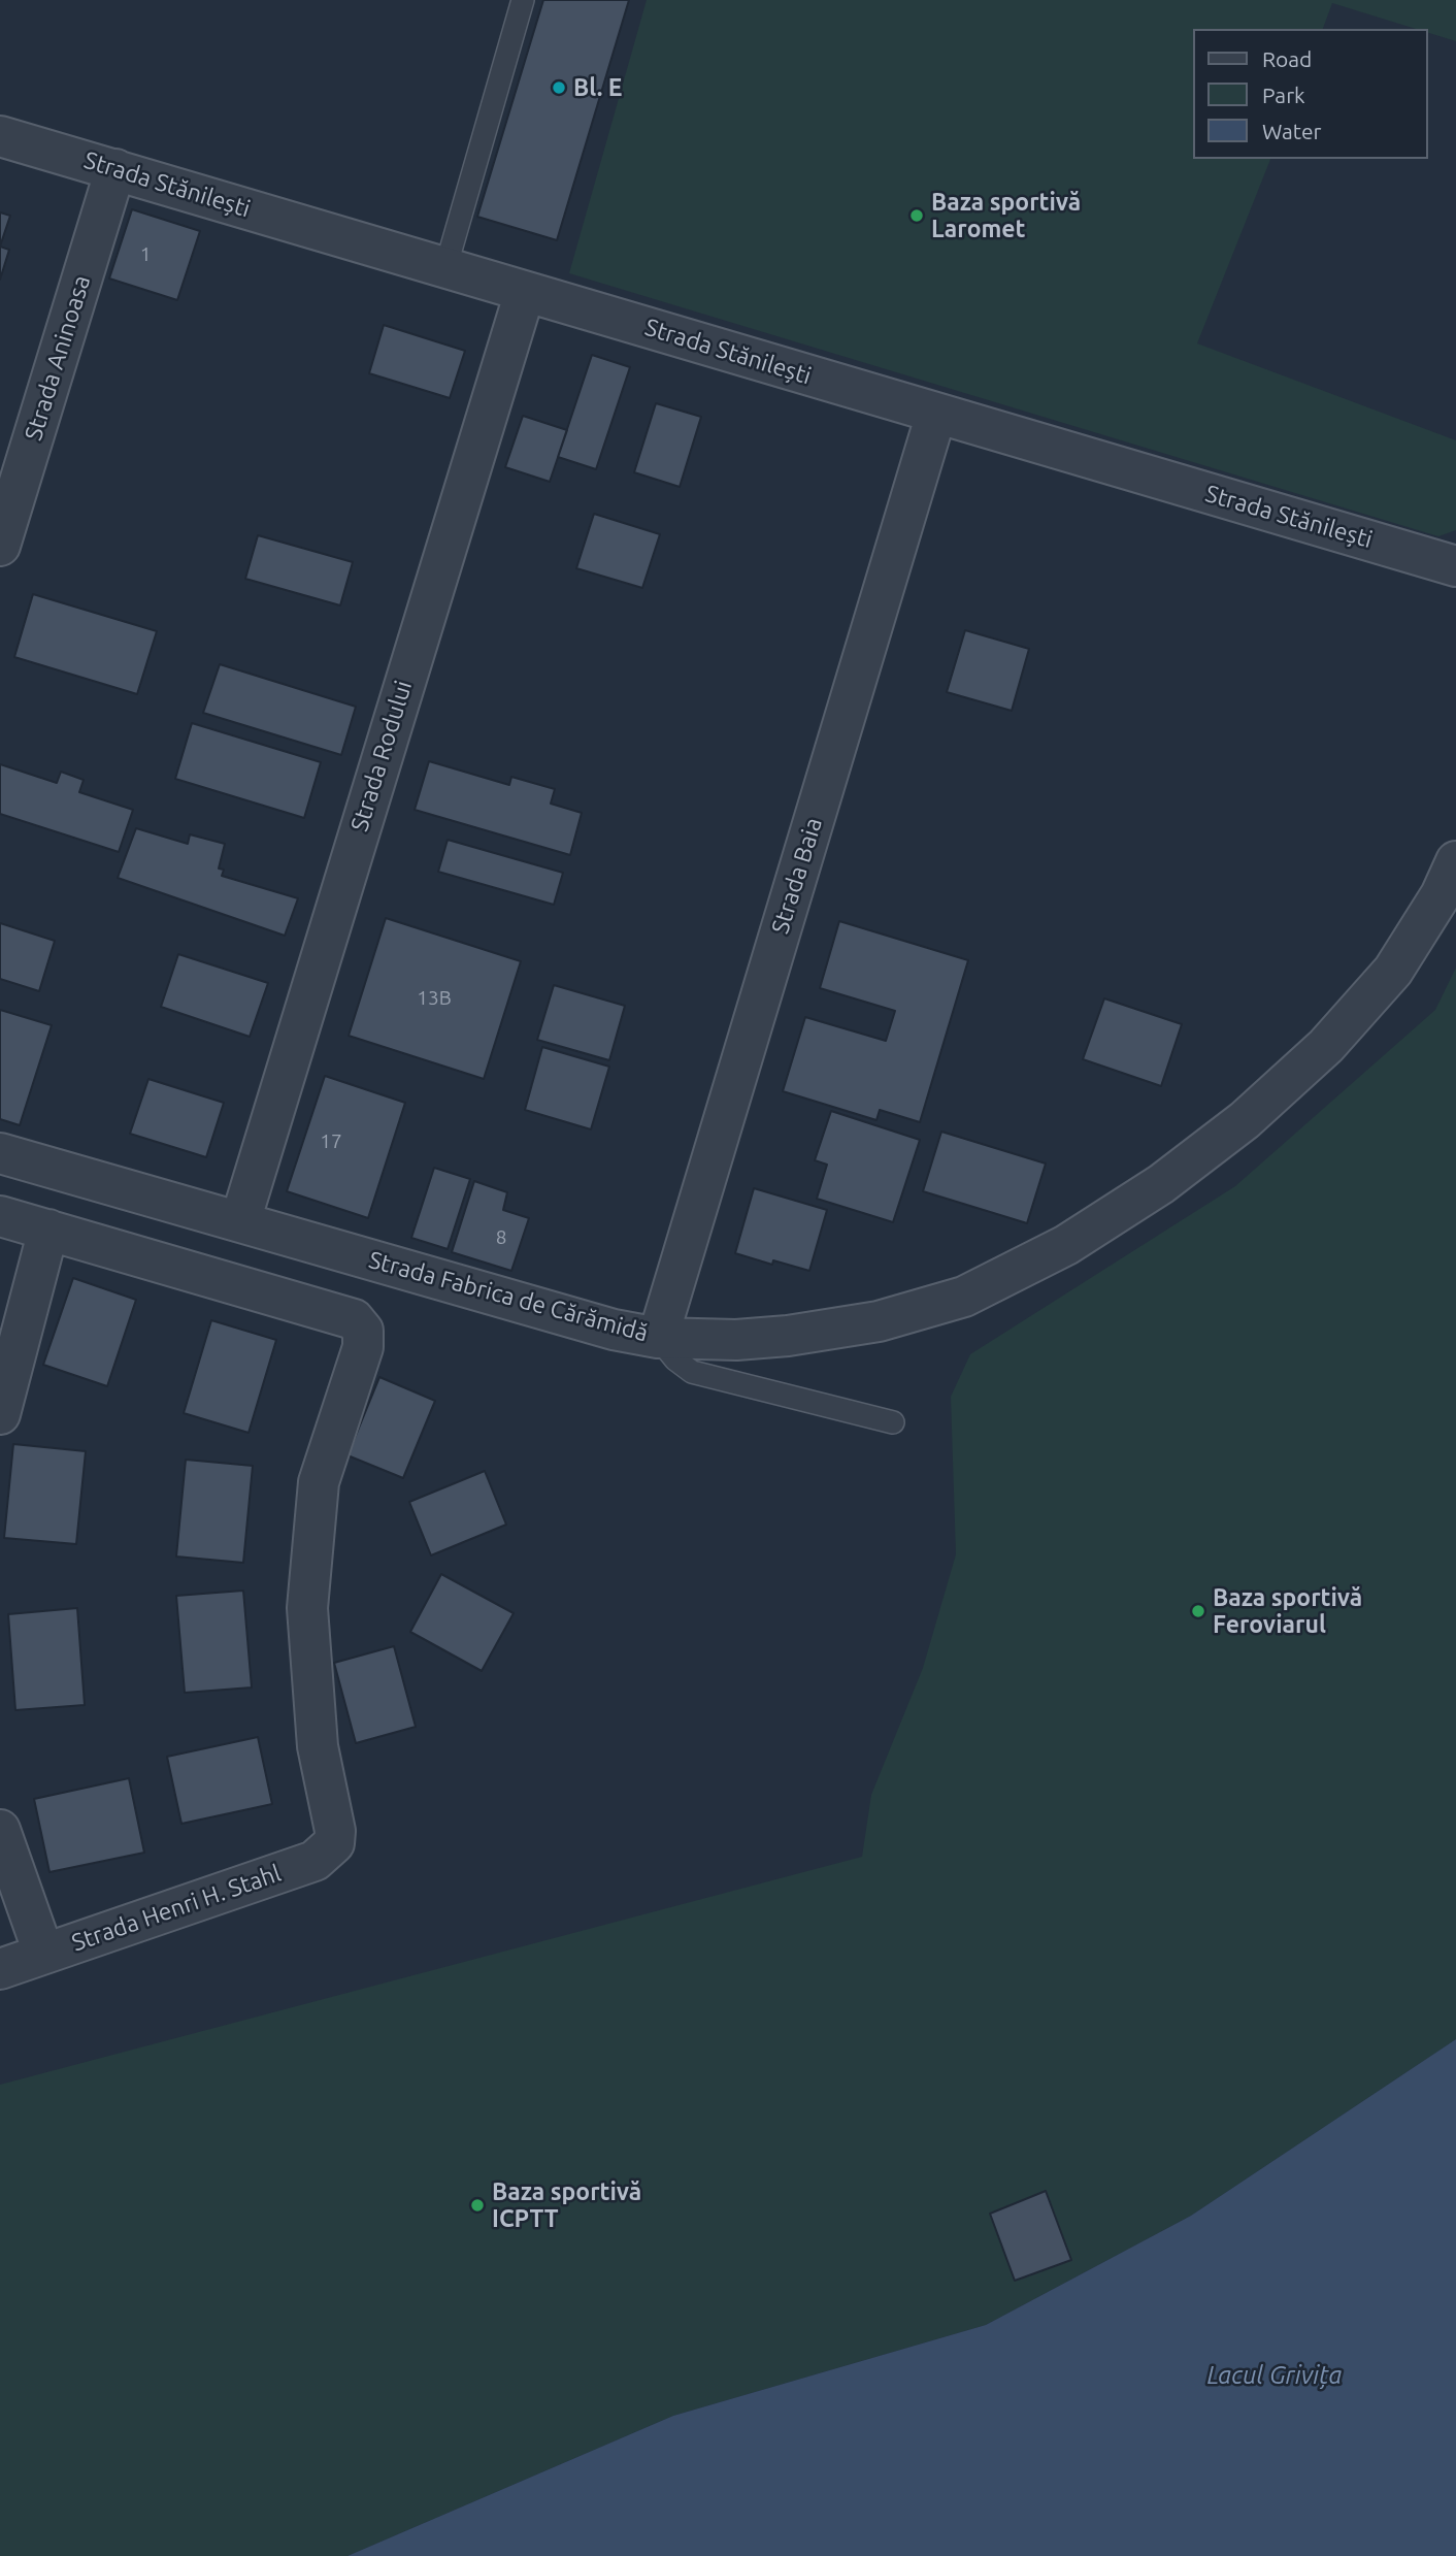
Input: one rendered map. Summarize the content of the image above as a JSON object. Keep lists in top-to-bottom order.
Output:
{
  "streets": {
    "street": [
      "Strada Stănilești",
      "Strada Aninoasa",
      "Strada Rodului",
      "Strada Baia",
      "Strada Fabrica de Cărămidă",
      "Strada Henri H. Stahl"
    ]
  },
  "crossings": [
    ["Strada Stănilești", "Strada Aninoasa"],
    ["Strada Stănilești", "Strada Rodului"],
    ["Strada Stănilești", "Strada Baia"],
    ["Strada Rodului", "Strada Fabrica de Cărămidă"],
    ["Strada Baia", "Strada Fabrica de Cărămidă"]
  ],
  "water": ["Lacul Grivița"],
  "places": [
    "Bl. E",
    "Baza sportivă Laromet",
    "Baza sportivă Feroviarul",
    "Baza sportivă ICPTT"
  ],
  "house_numbers": [
    "1",
    "13B",
    "17",
    "8"
  ],
  "legend": ["Road", "Park", "Water"]
}
